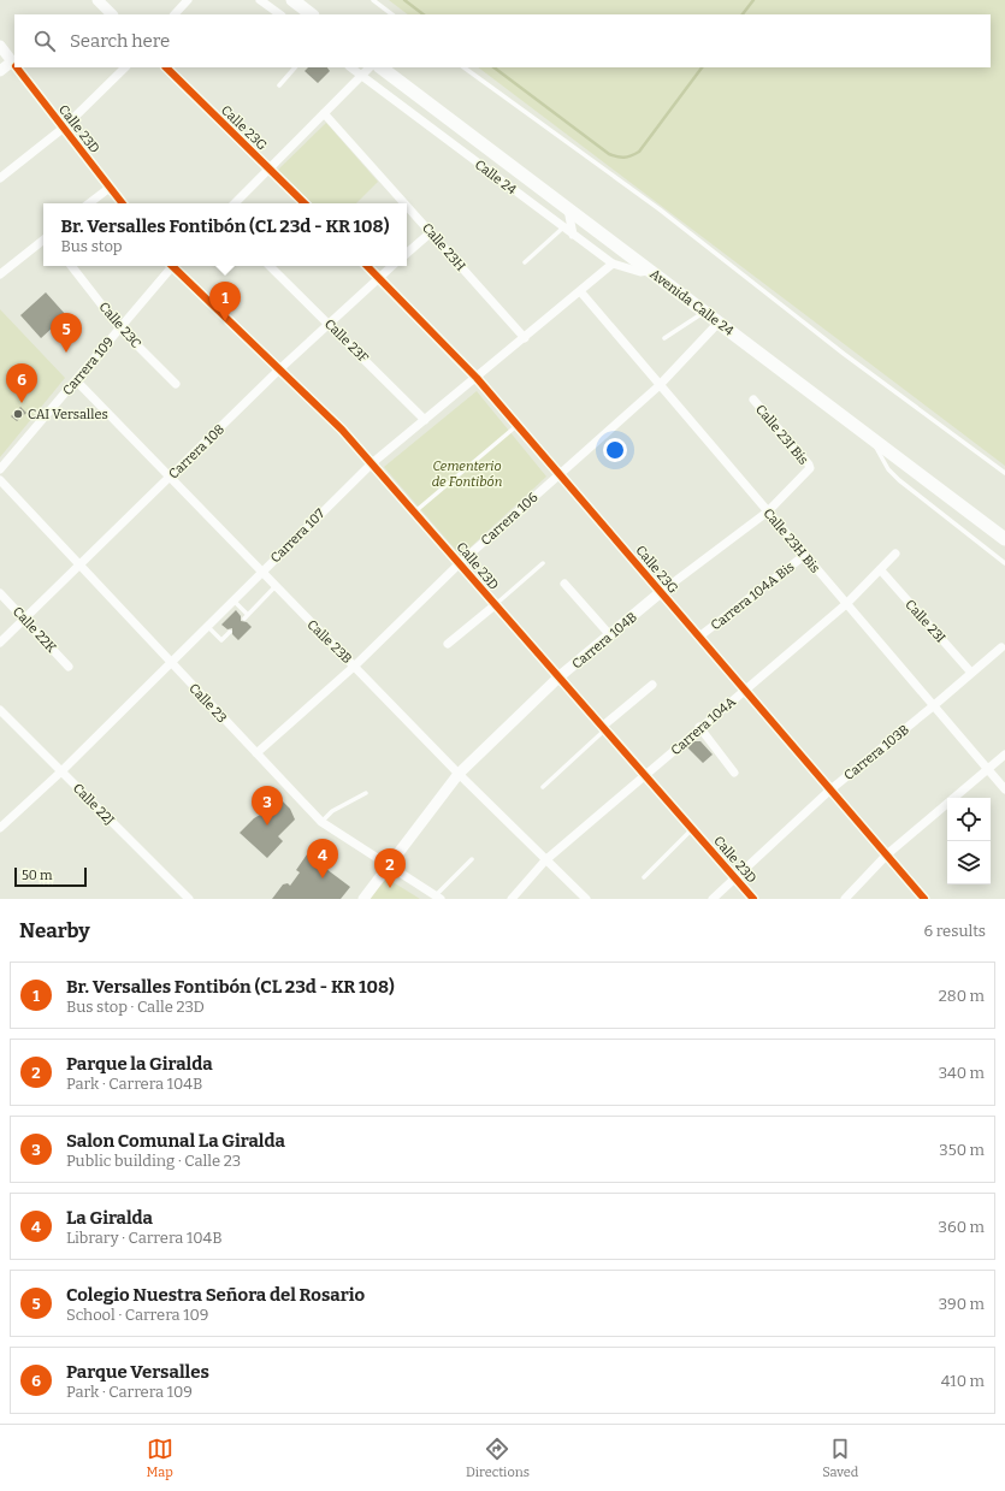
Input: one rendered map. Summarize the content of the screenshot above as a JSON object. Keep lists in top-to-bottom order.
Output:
{
  "streets": {
    "main road": ["Avenida Calle 24"],
    "street": [
      "Calle 23G",
      "Calle 23D",
      "Calle 24",
      "Calle 23H",
      "Calle 23C",
      "Calle 23F",
      "Carrera 109",
      "Calle 23I Bis",
      "Carrera 108",
      "Carrera 106",
      "Carrera 107",
      "Calle 23H Bis",
      "Carrera 104A Bis",
      "Calle 23I",
      "Calle 22K",
      "Carrera 104B",
      "Calle 23B",
      "Calle 23",
      "Carrera 104A",
      "Carrera 103B",
      "Calle 22J"
    ]
  },
  "crossings": [
    ["Calle 23G", "Carrera 108"],
    ["Calle 23G", "Carrera 106"],
    ["Calle 23G", "Carrera 107"],
    ["Calle 23G", "Carrera 104A Bis"],
    ["Calle 23G", "Carrera 104B"],
    ["Calle 23G", "Carrera 104A"],
    ["Calle 23G", "Carrera 103B"],
    ["Calle 23D", "Carrera 108"],
    ["Calle 23D", "Carrera 106"],
    ["Calle 23D", "Carrera 107"],
    ["Calle 23D", "Carrera 104B"],
    ["Calle 23D", "Carrera 104A"],
    ["Calle 23D", "Carrera 103B"],
    ["Calle 24", "Avenida Calle 24"],
    ["Calle 24", "Carrera 107"],
    ["Calle 23H", "Carrera 107"],
    ["Avenida Calle 24", "Carrera 106"],
    ["Calle 23C", "Carrera 109"],
    ["Calle 23F", "Carrera 108"],
    ["Calle 23F", "Carrera 107"],
    ["Carrera 109", "Calle 23B"],
    ["Calle 23I Bis", "Carrera 104B"],
    ["Carrera 108", "Calle 22K"],
    ["Carrera 108", "Calle 23B"],
    ["Carrera 108", "Calle 23"],
    ["Carrera 106", "Calle 23H Bis"],
    ["Carrera 106", "Calle 23B"],
    ["Carrera 106", "Calle 23"],
    ["Carrera 107", "Calle 23H Bis"],
    ["Carrera 107", "Calle 23B"],
    ["Carrera 107", "Calle 23"],
    ["Carrera 107", "Calle 22J"],
    ["Calle 23H Bis", "Carrera 104A Bis"],
    ["Calle 23H Bis", "Carrera 104B"],
    ["Calle 23H Bis", "Carrera 104A"],
    ["Calle 23H Bis", "Carrera 103B"],
    ["Calle 23I", "Carrera 104A"],
    ["Calle 23I", "Carrera 103B"],
    ["Carrera 104B", "Calle 23B"],
    ["Carrera 104B", "Calle 23"],
    ["Calle 23B", "Carrera 104A"]
  ],
  "parks": ["Cementerio de Fontibón"],
  "places": ["CAI Versalles"],
  "scale_bar": "50 m",
  "page": {
    "search": "Search here",
    "popup": ["Br. Versalles Fontibón (CL 23d - KR 108)", "Bus stop"],
    "pins": [
      "1",
      "5",
      "6",
      "3",
      "4",
      "2"
    ],
    "scale": "50 m",
    "heading": ["Nearby", "6 results"],
    "list": [
      {
        "mark": "1",
        "name": "Br. Versalles Fontibón (CL 23d - KR 108)",
        "note": "Bus stop · Calle 23D",
        "value": "280 m"
      },
      {
        "mark": "2",
        "name": "Parque la Giralda",
        "note": "Park · Carrera 104B",
        "value": "340 m"
      },
      {
        "mark": "3",
        "name": "Salon Comunal La Giralda",
        "note": "Public building · Calle 23",
        "value": "350 m"
      },
      {
        "mark": "4",
        "name": "La Giralda",
        "note": "Library · Carrera 104B",
        "value": "360 m"
      },
      {
        "mark": "5",
        "name": "Colegio Nuestra Señora del Rosario",
        "note": "School · Carrera 109",
        "value": "390 m"
      },
      {
        "mark": "6",
        "name": "Parque Versalles",
        "note": "Park · Carrera 109",
        "value": "410 m"
      }
    ],
    "nav": ["Map", "Directions", "Saved"]
  }
}
